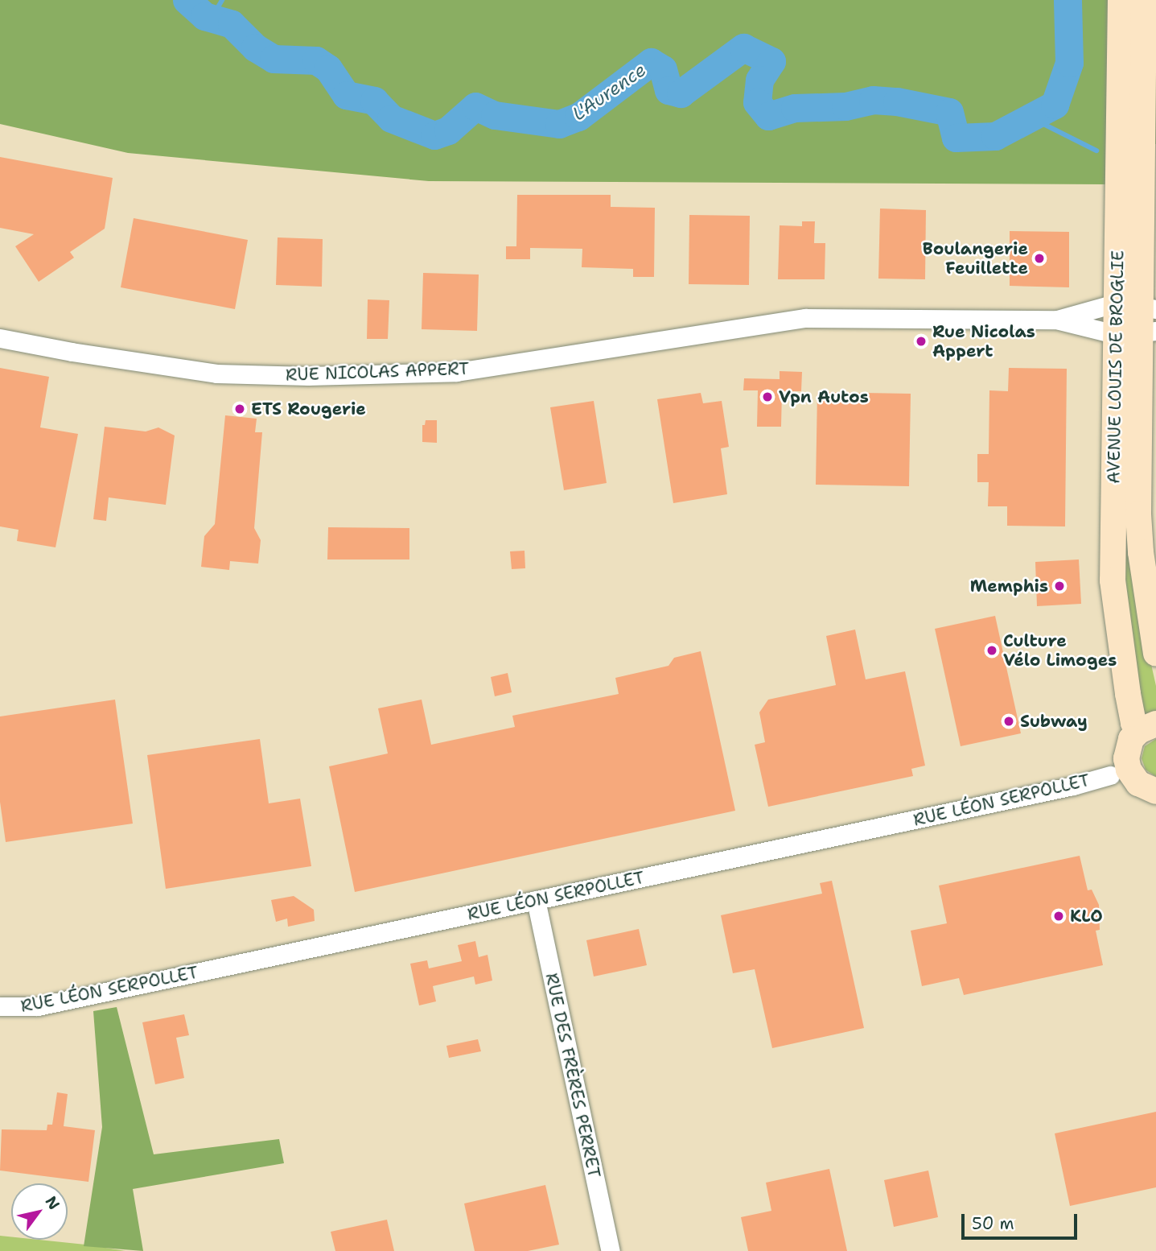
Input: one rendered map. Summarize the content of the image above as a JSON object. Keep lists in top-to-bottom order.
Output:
{
  "streets": {
    "main road": ["AVENUE LOUIS DE BROGLIE"],
    "street": ["RUE NICOLAS APPERT", "RUE LÉON SERPOLLET", "RUE DES FRÈRES PERRET"]
  },
  "crossings": [
    ["AVENUE LOUIS DE BROGLIE", "RUE NICOLAS APPERT"],
    ["RUE LÉON SERPOLLET", "RUE DES FRÈRES PERRET"]
  ],
  "water": ["L'Aurence"],
  "places": [
    "Boulangerie Feuillette",
    "Rue Nicolas Appert",
    "Vpn Autos",
    "ETS Rougerie",
    "Memphis",
    "Culture Vélo Limoges",
    "Subway",
    "KLO"
  ],
  "scale_bar": "50 m",
  "north": "top right"
}
